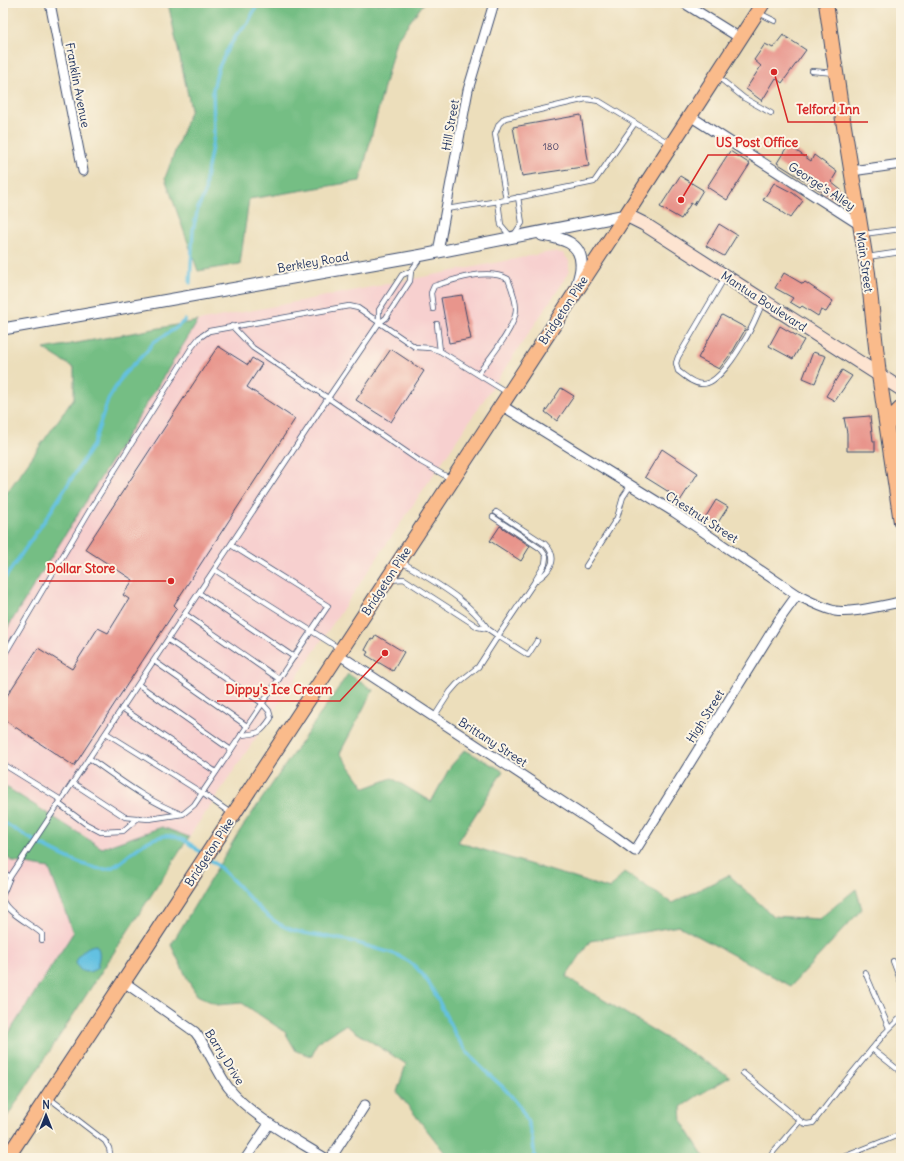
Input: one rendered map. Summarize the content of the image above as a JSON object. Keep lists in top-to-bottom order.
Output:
{
  "streets": {
    "main road": ["Main Street", "Mantua Boulevard", "Bridgeton Pike"],
    "street": [
      "Franklin Avenue",
      "Hill Street",
      "George's Alley",
      "Berkley Road",
      "Chestnut Street",
      "High Street",
      "Brittany Street",
      "Barry Drive"
    ]
  },
  "crossings": [
    ["Hill Street", "Berkley Road"],
    ["George's Alley", "Main Street"],
    ["George's Alley", "Bridgeton Pike"],
    ["Berkley Road", "Mantua Boulevard"],
    ["Berkley Road", "Bridgeton Pike"],
    ["Main Street", "Mantua Boulevard"],
    ["Mantua Boulevard", "Bridgeton Pike"],
    ["Bridgeton Pike", "Chestnut Street"],
    ["Bridgeton Pike", "Brittany Street"],
    ["Bridgeton Pike", "Barry Drive"],
    ["Chestnut Street", "High Street"],
    ["High Street", "Brittany Street"]
  ],
  "places": [
    "Telford Inn",
    "US Post Office",
    "Dollar Store",
    "Dippy's Ice Cream"
  ],
  "house_numbers": ["180"],
  "north": "top"
}
